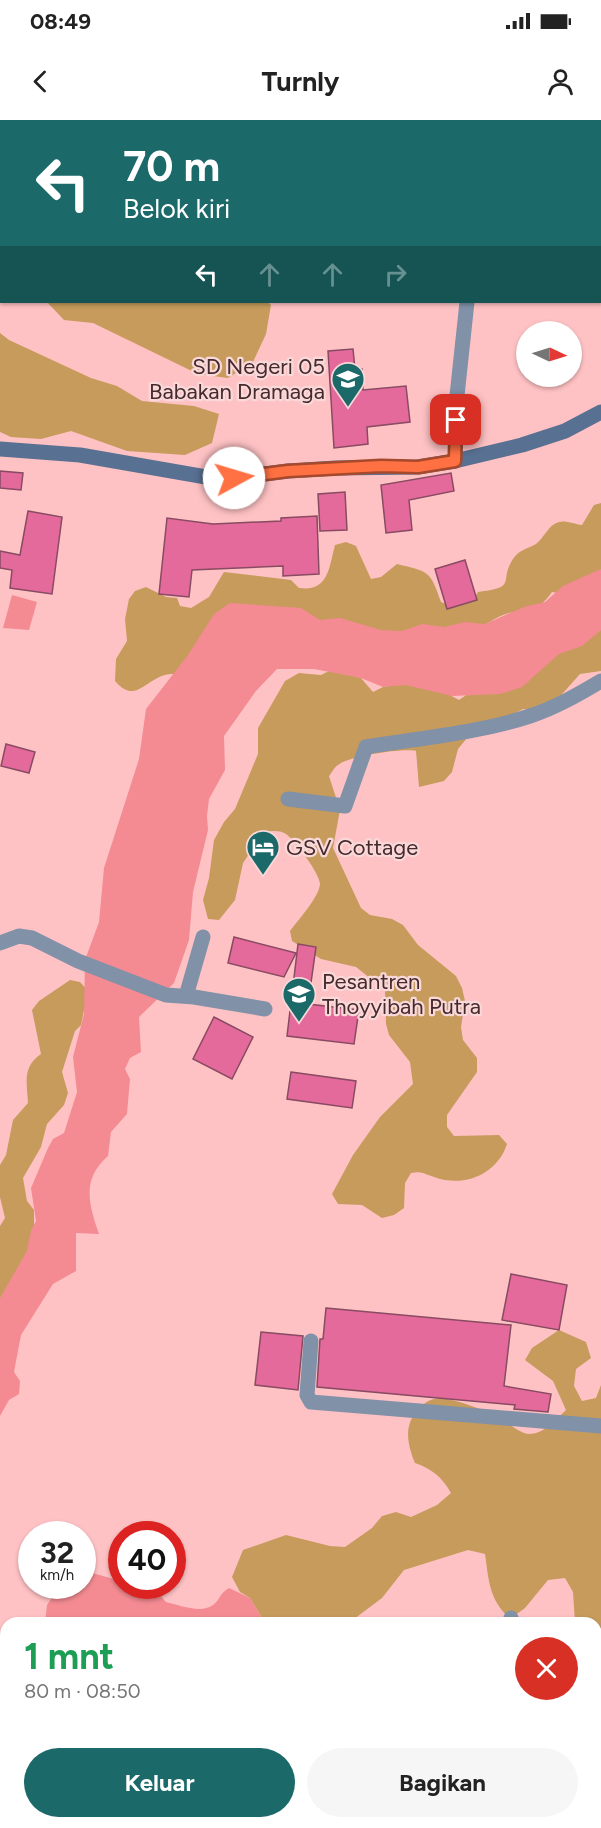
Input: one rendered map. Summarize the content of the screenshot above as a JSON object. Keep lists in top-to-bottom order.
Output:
{
  "places": {
    "school or university": ["SD Negeri 05 Babakan Dramaga", "Pesantren Thoyyibah Putra"],
    "hotel": ["GSV Cottage"]
  },
  "north": "right",
  "page": {
    "status": "08:49",
    "header": "Turnly",
    "turn": ["70 m", "Belok kiri"],
    "speed": "32 km/h",
    "limit": "40",
    "heading": ["1 mnt", "80 m · 08:50"],
    "buttons": ["Keluar", "Bagikan"]
  }
}
